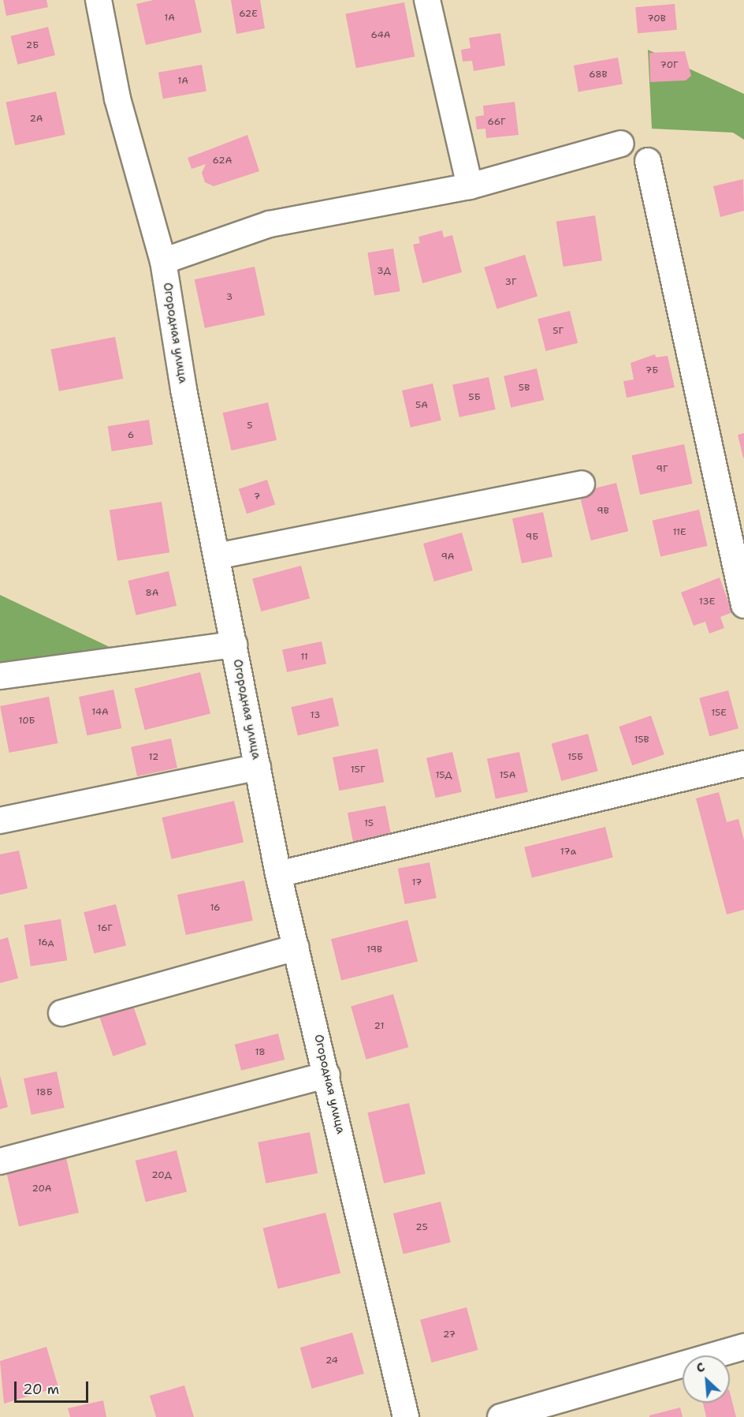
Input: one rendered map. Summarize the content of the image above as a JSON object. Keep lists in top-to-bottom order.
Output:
{
  "streets": {
    "street": ["Огородная улица"]
  },
  "house_numbers": [
    "62Е",
    "1А",
    "70В",
    "64А",
    "2Б",
    "70Г",
    "68В",
    "1А",
    "2А",
    "66Г",
    "62А",
    "3Д",
    "3Г",
    "3",
    "5Г",
    "7Б",
    "5В",
    "5Б",
    "5А",
    "5",
    "6",
    "9Г",
    "7",
    "9В",
    "11Е",
    "9Б",
    "9А",
    "8А",
    "13Е",
    "11",
    "14А",
    "15Е",
    "13",
    "10Б",
    "15В",
    "12",
    "15Б",
    "15Г",
    "15Д",
    "15А",
    "15",
    "17а",
    "17",
    "16",
    "16Г",
    "16д",
    "19В",
    "21",
    "18",
    "18Б",
    "20Д",
    "20А",
    "25",
    "27",
    "24"
  ],
  "scale_bar": "20 m",
  "north": "top left"
}
